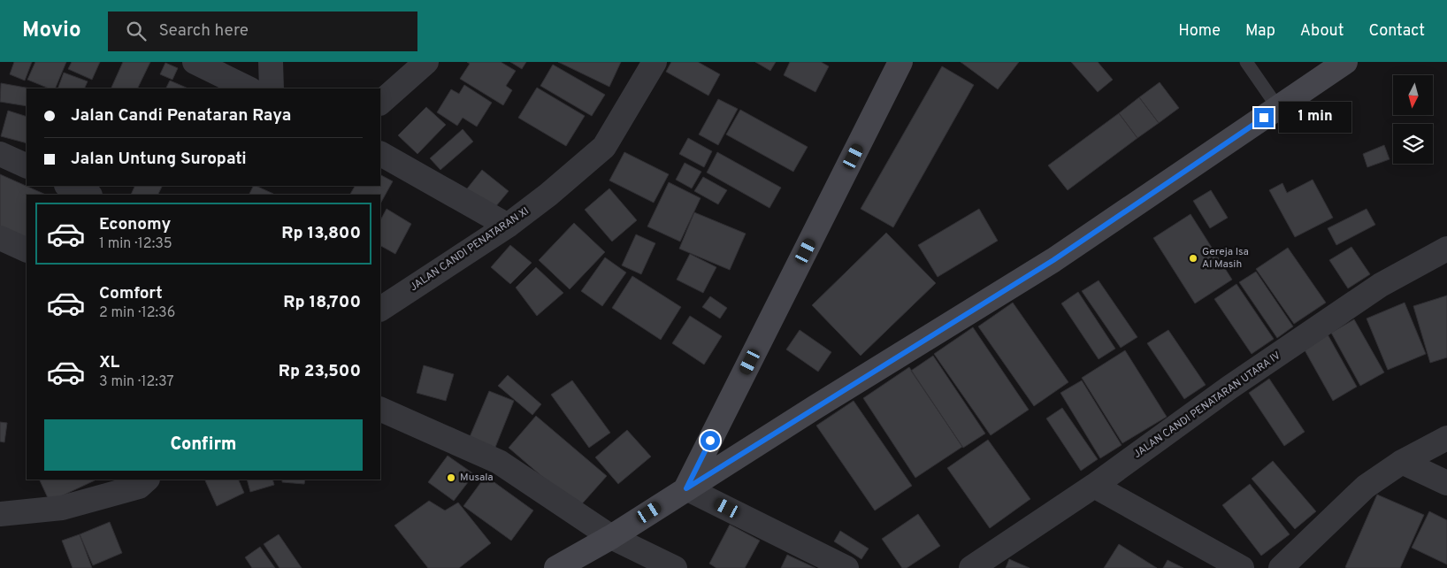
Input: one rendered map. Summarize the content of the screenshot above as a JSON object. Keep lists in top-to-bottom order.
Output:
{
  "streets": {
    "street": ["JALAN CANDI PENATARAN XI", "JALAN CANDI PENATARAN UTARA IV"]
  },
  "places": ["Gereja Isa Al Masih", "Musala"],
  "north": "bottom",
  "page": {
    "header": "Movio",
    "search": "Search here",
    "nav": [
      "Home",
      "Map",
      "About",
      "Contact"
    ],
    "banner": ["Jalan Candi Penataran Raya", "Jalan Untung Suropati"],
    "bubble": "1 min",
    "list": [
      {
        "name": "Economy",
        "note": "1 min · 12:35",
        "value": "Rp 13,800"
      },
      {
        "name": "Comfort",
        "note": "2 min · 12:36",
        "value": "Rp 18,700"
      },
      {
        "name": "XL",
        "note": "3 min · 12:37",
        "value": "Rp 23,500"
      }
    ],
    "buttons": "Confirm"
  }
}
